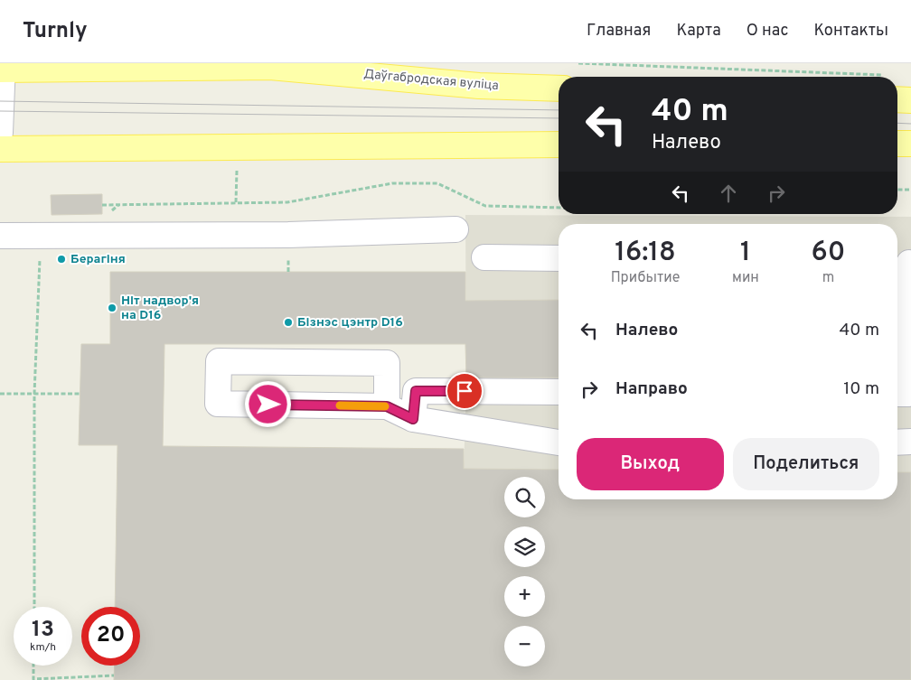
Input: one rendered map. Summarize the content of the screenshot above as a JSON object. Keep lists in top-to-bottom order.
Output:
{
  "streets": {
    "main road": ["Даўгабродская вуліца"]
  },
  "places": ["Берагіня", "Ніт надвор'я на D16", "Бізнэс цэнтр D16"],
  "page": {
    "header": "Turnly",
    "nav": [
      "Главная",
      "Карта",
      "О нас",
      "Контакты"
    ],
    "turn": ["40 m", "Налево"],
    "eta": [
      "16:18",
      "Прибытие",
      "1",
      "мин",
      "60",
      "m"
    ],
    "list": [
      {
        "name": "Налево",
        "value": "40 m"
      },
      {
        "name": "Направо",
        "value": "10 m"
      }
    ],
    "buttons": ["Выход", "Поделиться"],
    "map_buttons": ["+", "−"],
    "speed": "13 km/h",
    "limit": "20"
  }
}
